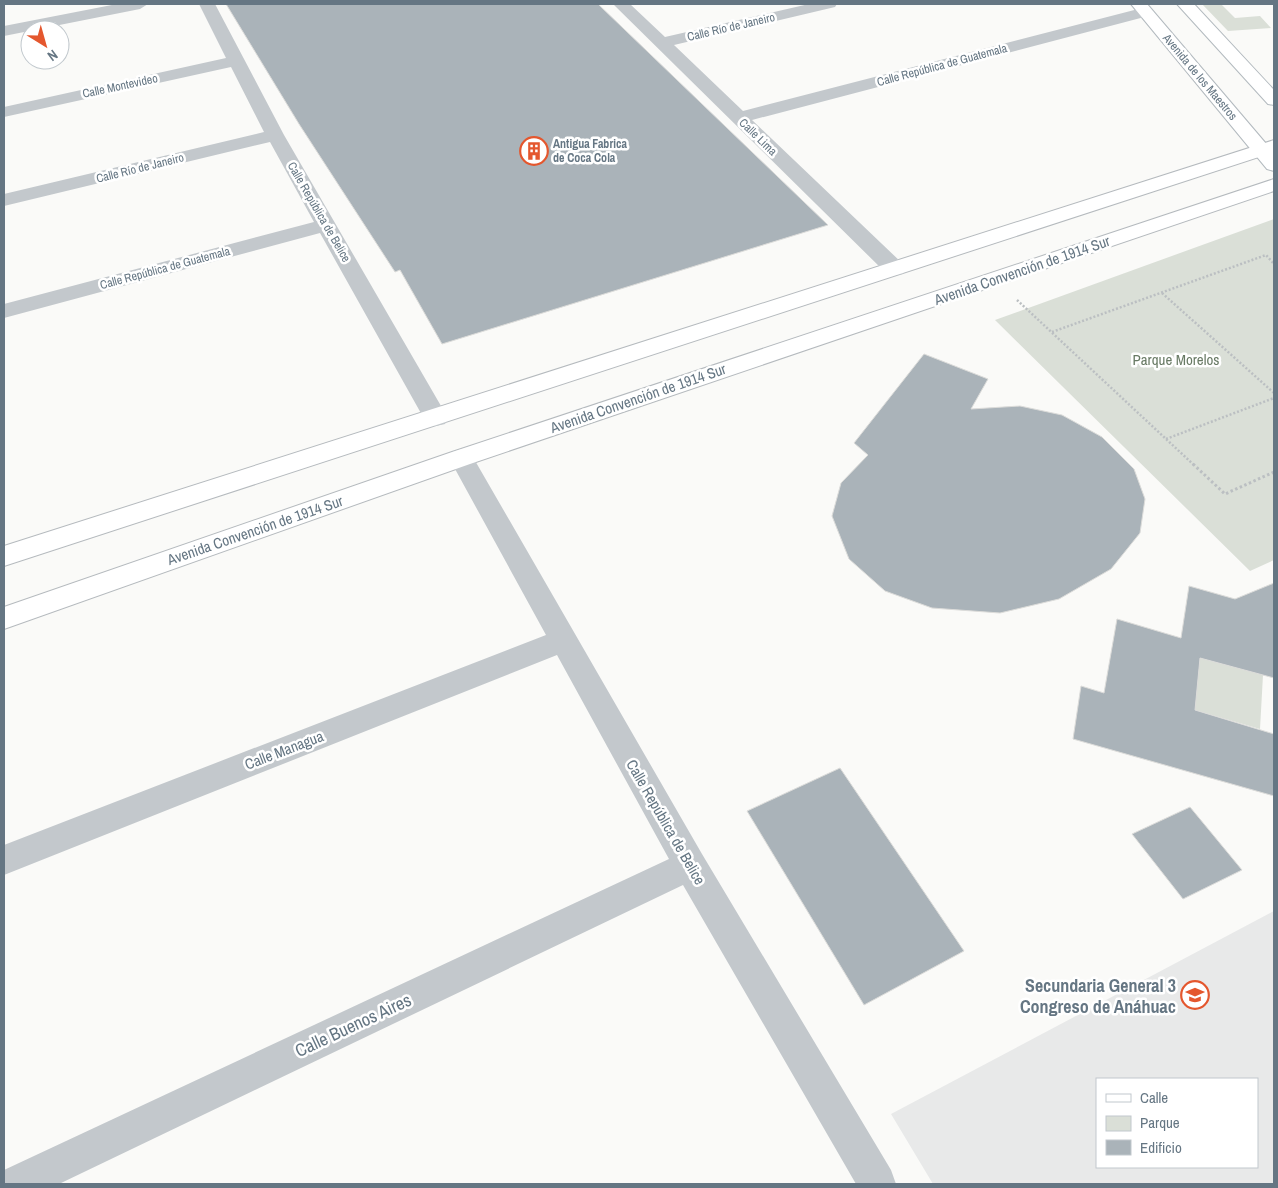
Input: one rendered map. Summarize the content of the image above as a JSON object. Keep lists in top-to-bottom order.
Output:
{
  "streets": {
    "main road": ["Avenida de los Maestros", "Avenida Convención de 1914 Sur"],
    "street": [
      "Calle Río de Janeiro",
      "Calle República de Guatemala",
      "Calle Montevideo",
      "Calle Lima",
      "Calle República de Belice",
      "Calle Managua",
      "Calle Buenos Aires"
    ]
  },
  "crossings": [
    ["Calle Río de Janeiro", "Calle Lima"],
    ["Calle Río de Janeiro", "Calle República de Belice"],
    ["Calle República de Guatemala", "Avenida de los Maestros"],
    ["Calle República de Guatemala", "Calle Lima"],
    ["Calle República de Guatemala", "Calle República de Belice"],
    ["Calle Montevideo", "Calle República de Belice"],
    ["Calle República de Belice", "Avenida Convención de 1914 Sur"],
    ["Calle República de Belice", "Calle Managua"],
    ["Calle República de Belice", "Calle Buenos Aires"]
  ],
  "parks": ["Parque Morelos"],
  "places": {
    "building": ["Antigua Fabrica de Coca Cola"],
    "school or university": ["Secundaria General 3 Congreso de Anáhuac"]
  },
  "legend": ["Calle", "Parque", "Edificio"],
  "north": "bottom right"
}
